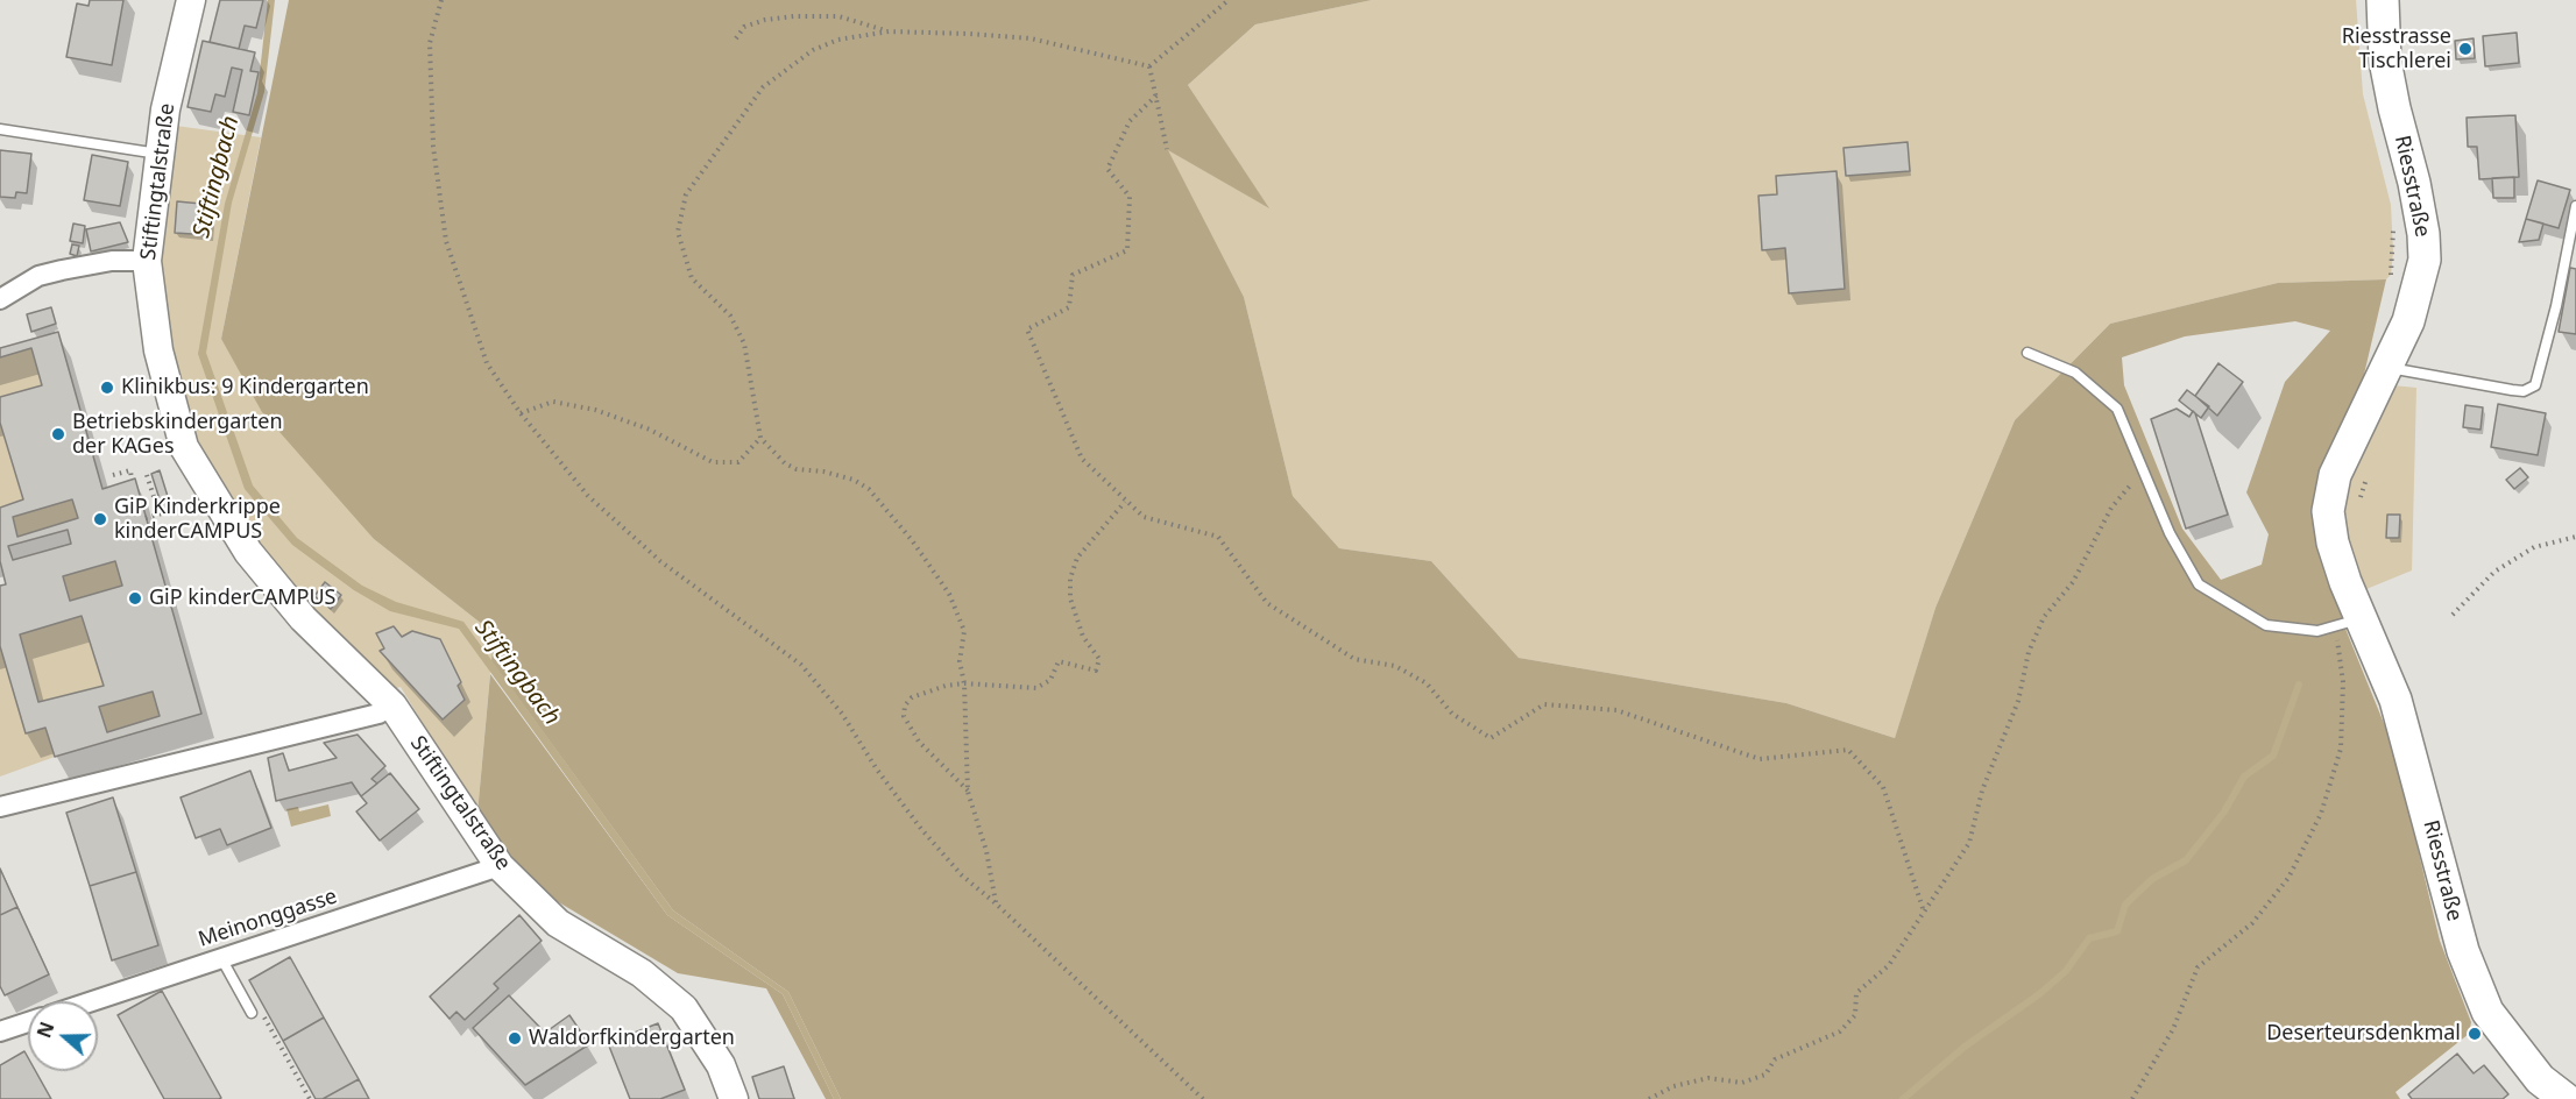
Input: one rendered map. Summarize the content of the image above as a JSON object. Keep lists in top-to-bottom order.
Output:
{
  "streets": {
    "main road": ["Riesstraße"],
    "street": ["Stiftingtalstraße", "Meinonggasse"]
  },
  "crossings": [
    ["Stiftingtalstraße", "Meinonggasse"]
  ],
  "water": ["Stiftingbach"],
  "places": [
    "Riesstrasse Tischlerei",
    "Klinikbus: 9 Kindergarten",
    "Betriebskindergarten der KAGes",
    "GiP Kinderkrippe kinderCAMPUS",
    "GiP kinderCAMPUS",
    "Deserteursdenkmal",
    "Waldorfkindergarten"
  ],
  "north": "left"
}
